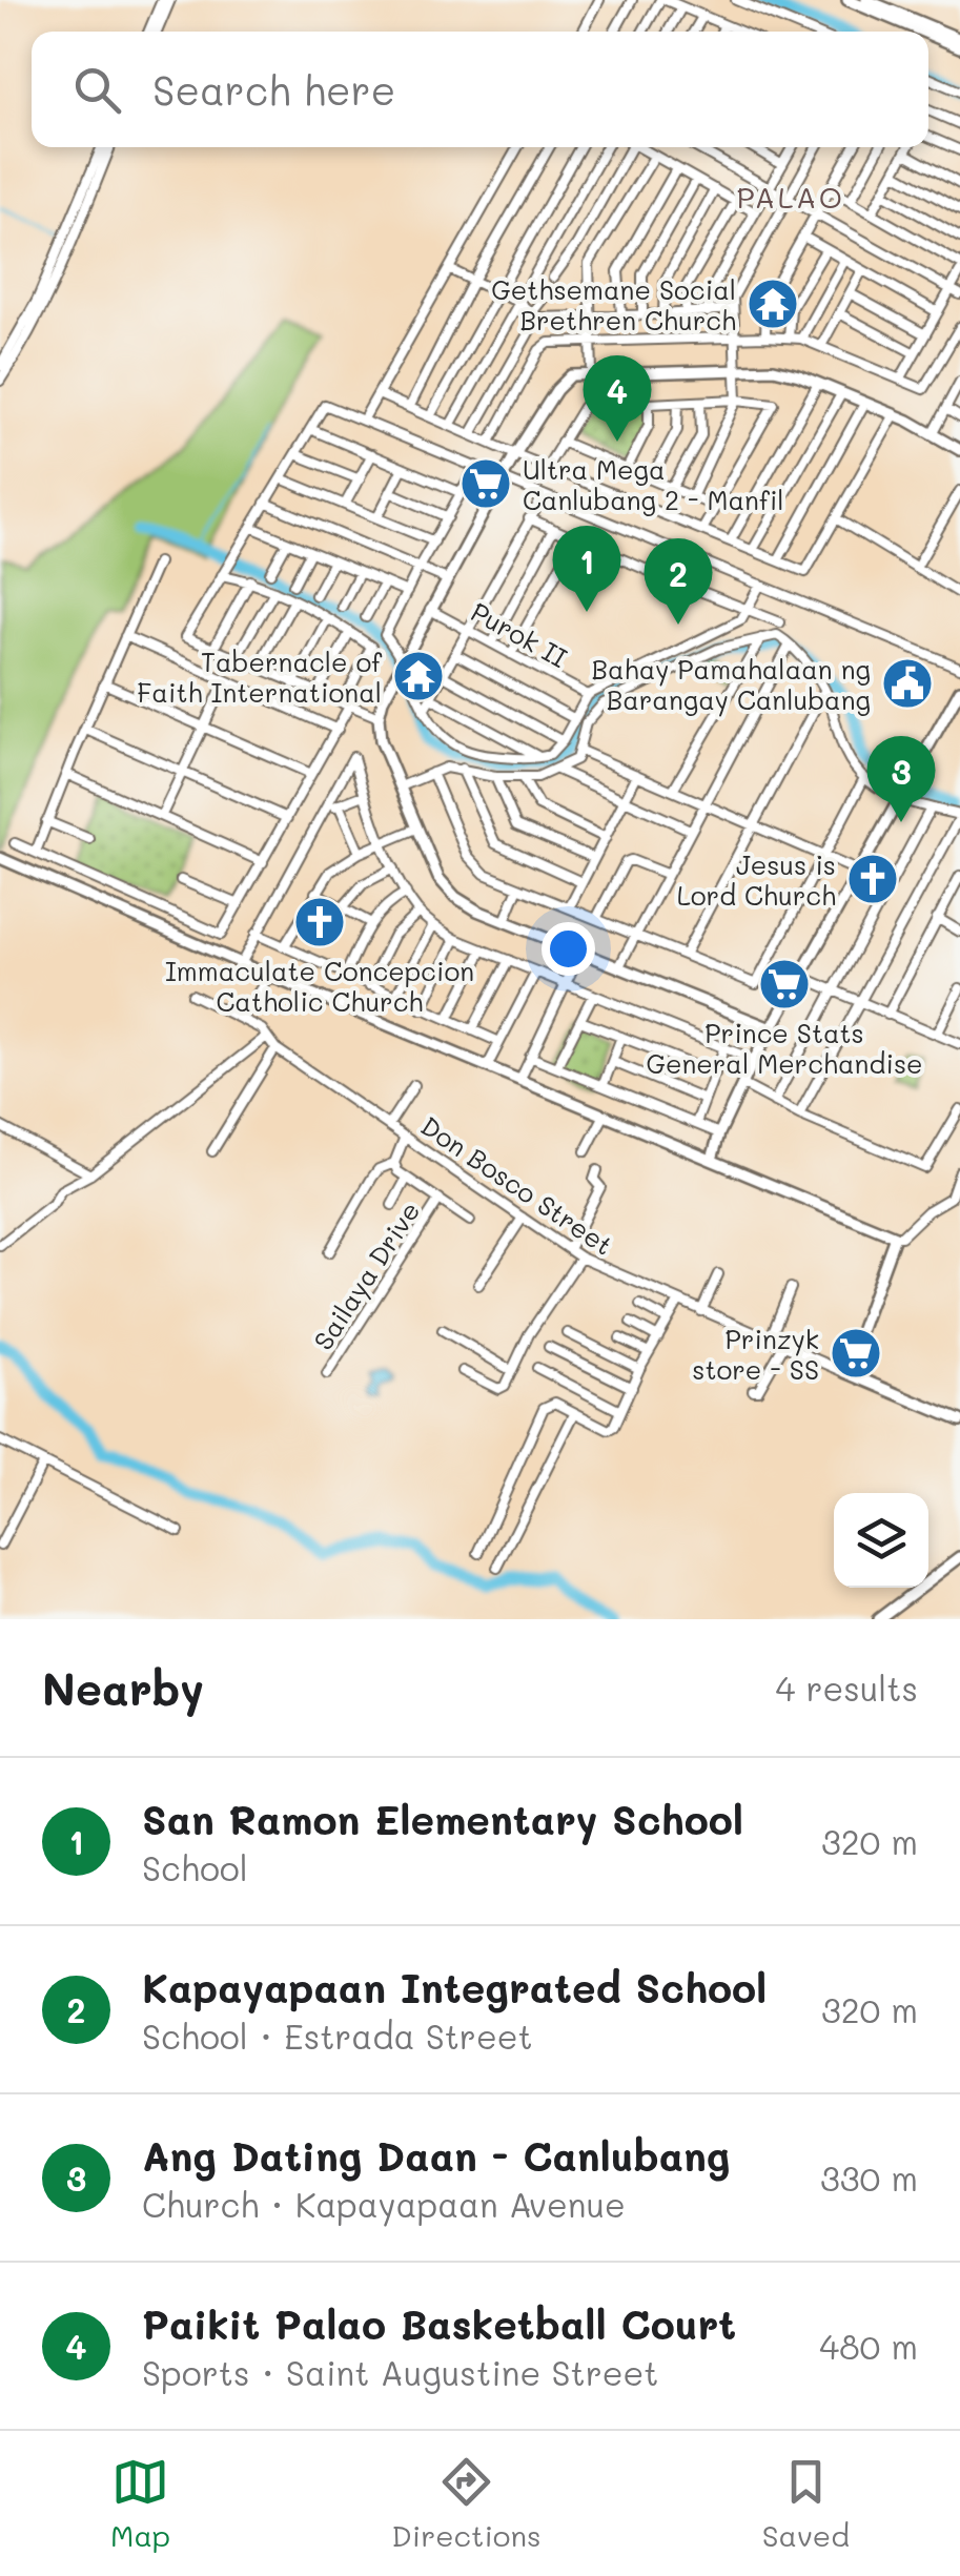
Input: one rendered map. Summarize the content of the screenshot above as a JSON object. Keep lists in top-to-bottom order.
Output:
{
  "streets": {
    "street": ["Purok II", "Don Bosco Street", "Sailaya Drive"]
  },
  "districts": ["PALAO"],
  "places": {
    "temple": ["Gethsemane Social Brethren Church", "Tabernacle of Faith International"],
    "supermarket": ["Ultra Mega Canlubang 2 - Manfil", "Prince Stats General Merchandise", "Prinzyk store - SS"],
    "public building": ["Bahay Pamahalaan ng Barangay Canlubang"],
    "church": ["Jesus is Lord Church", "Immaculate Concepcion Catholic Church"]
  },
  "page": {
    "search": "Search here",
    "pins": [
      "4",
      "1",
      "2",
      "3"
    ],
    "heading": ["Nearby", "4 results"],
    "list": [
      {
        "mark": "1",
        "name": "San Ramon Elementary School",
        "note": "School",
        "value": "320 m"
      },
      {
        "mark": "2",
        "name": "Kapayapaan Integrated School",
        "note": "School · Estrada Street",
        "value": "320 m"
      },
      {
        "mark": "3",
        "name": "Ang Dating Daan - Canlubang",
        "note": "Church · Kapayapaan Avenue",
        "value": "330 m"
      },
      {
        "mark": "4",
        "name": "Paikit Palao Basketball Court",
        "note": "Sports · Saint Augustine Street",
        "value": "480 m"
      }
    ],
    "nav": ["Map", "Directions", "Saved"]
  }
}
